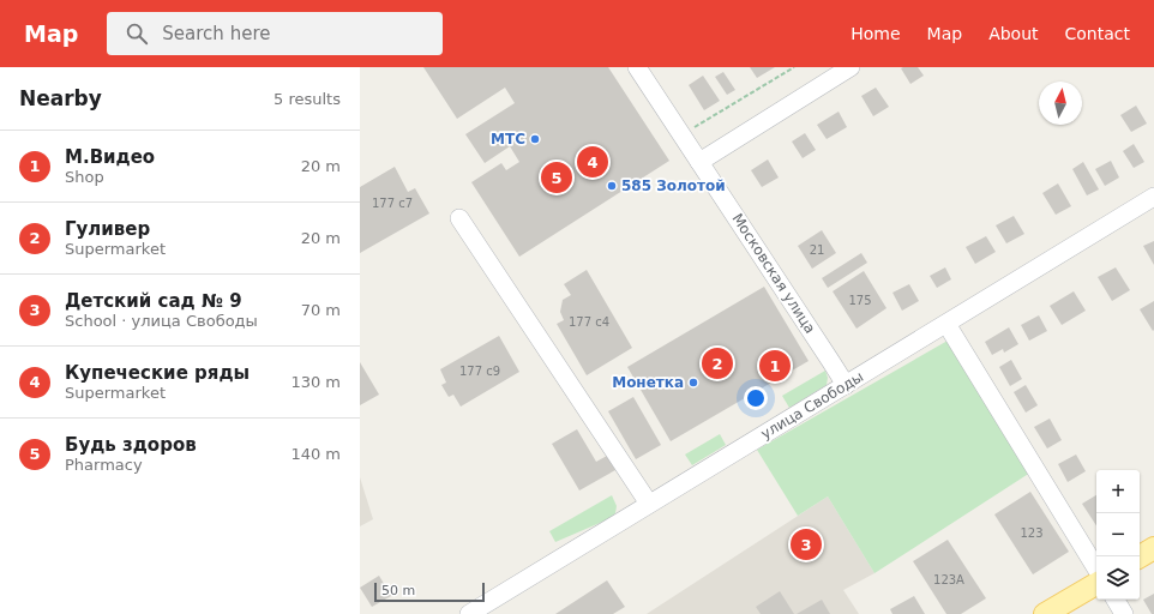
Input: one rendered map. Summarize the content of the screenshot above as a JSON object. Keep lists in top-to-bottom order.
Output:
{
  "streets": {
    "street": ["Московская улица", "улица Свободы"]
  },
  "crossings": [
    ["Московская улица", "улица Свободы"]
  ],
  "places": ["МТС", "585 Золотой", "Монетка"],
  "house_numbers": [
    "177 с7",
    "21",
    "175",
    "177 с4",
    "177 с9",
    "123",
    "123А"
  ],
  "scale_bar": "50 m",
  "north": "top",
  "page": {
    "header": "Map",
    "search": "Search here",
    "nav": [
      "Home",
      "Map",
      "About",
      "Contact"
    ],
    "heading": ["Nearby", "5 results"],
    "list": [
      {
        "mark": "1",
        "name": "М.Видео",
        "note": "Shop",
        "value": "20 m"
      },
      {
        "mark": "2",
        "name": "Гуливер",
        "note": "Supermarket",
        "value": "20 m"
      },
      {
        "mark": "3",
        "name": "Детский сад № 9",
        "note": "School · улица Свободы",
        "value": "70 m"
      },
      {
        "mark": "4",
        "name": "Купеческие ряды",
        "note": "Supermarket",
        "value": "130 m"
      },
      {
        "mark": "5",
        "name": "Будь здоров",
        "note": "Pharmacy",
        "value": "140 m"
      }
    ],
    "pins": [
      "4",
      "5",
      "2",
      "1",
      "3"
    ],
    "map_buttons": ["+", "−"],
    "scale": "50 m"
  }
}
